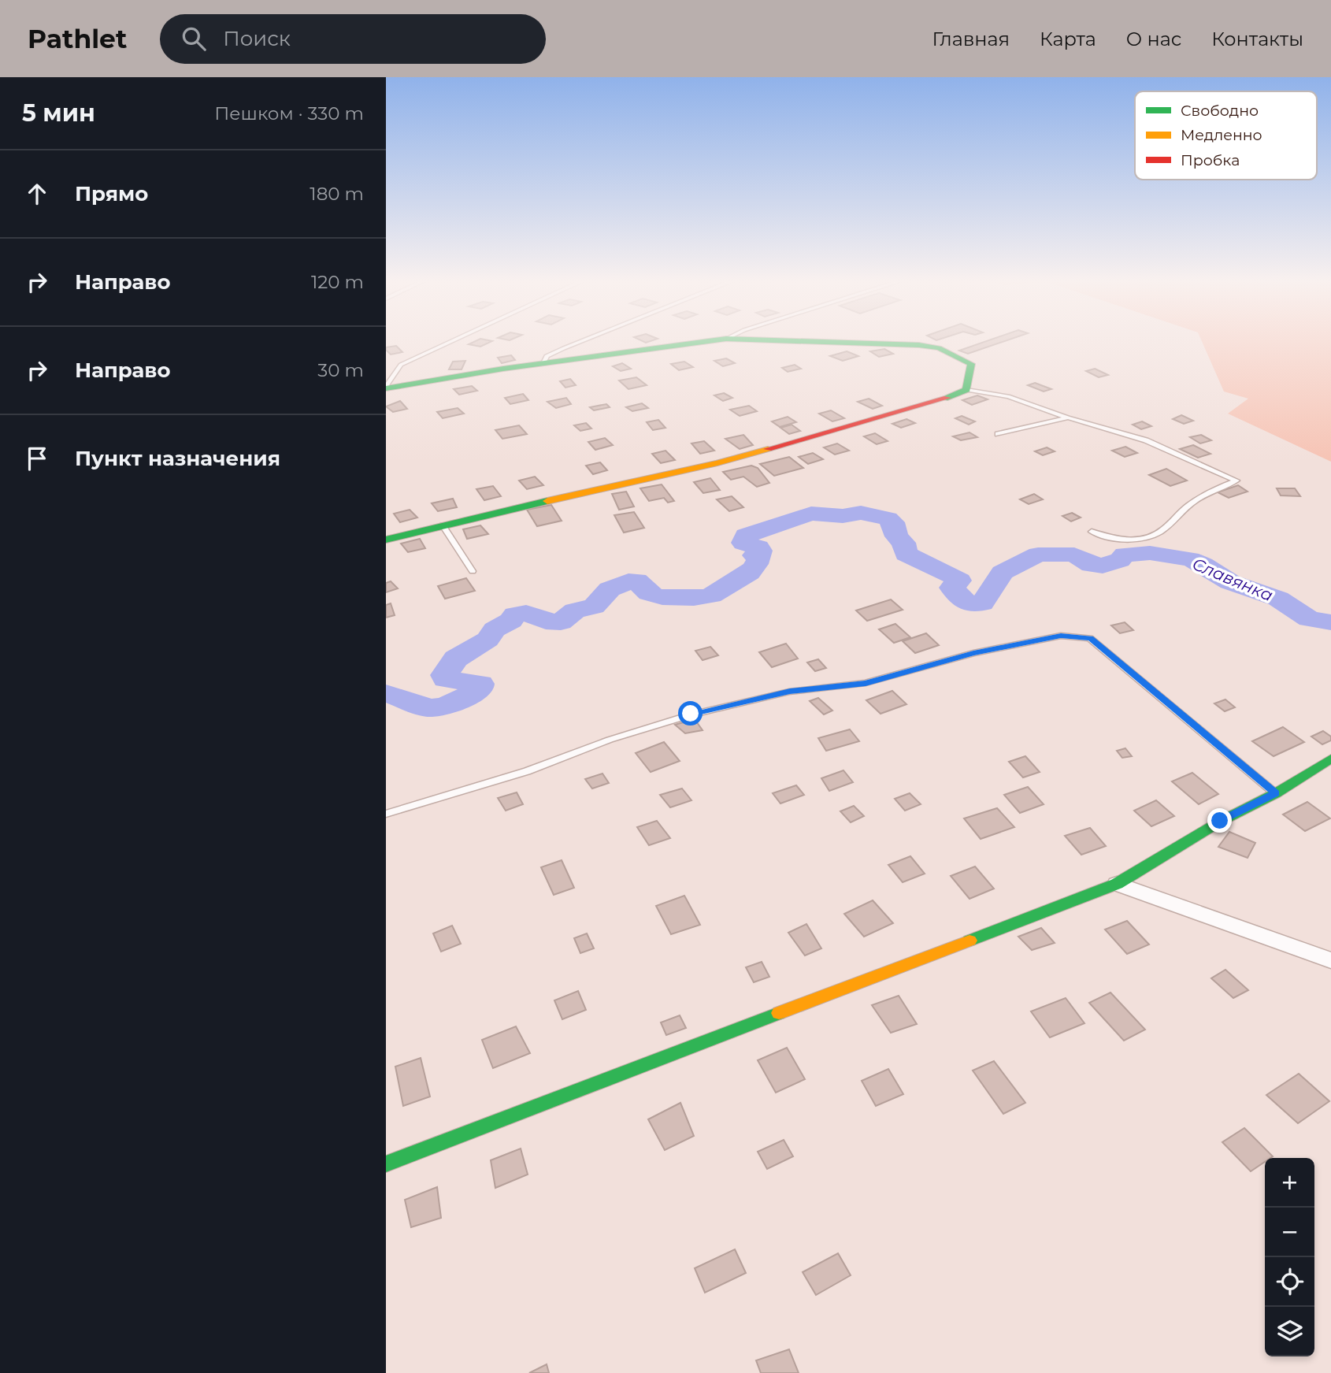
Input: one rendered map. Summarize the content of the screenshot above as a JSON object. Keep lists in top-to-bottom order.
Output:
{
  "water": ["Славянка"],
  "legend": ["Свободно", "Медленно", "Пробка"],
  "page": {
    "header": "Pathlet",
    "search": "Поиск",
    "nav": [
      "Главная",
      "Карта",
      "О нас",
      "Контакты"
    ],
    "heading": ["5 мин", "Пешком · 330 m"],
    "list": [
      ["Прямо", "180 m"],
      ["Направо", "120 m"],
      ["Направо", "30 m"],
      "Пункт назначения"
    ],
    "map_buttons": ["+", "−"]
  }
}
